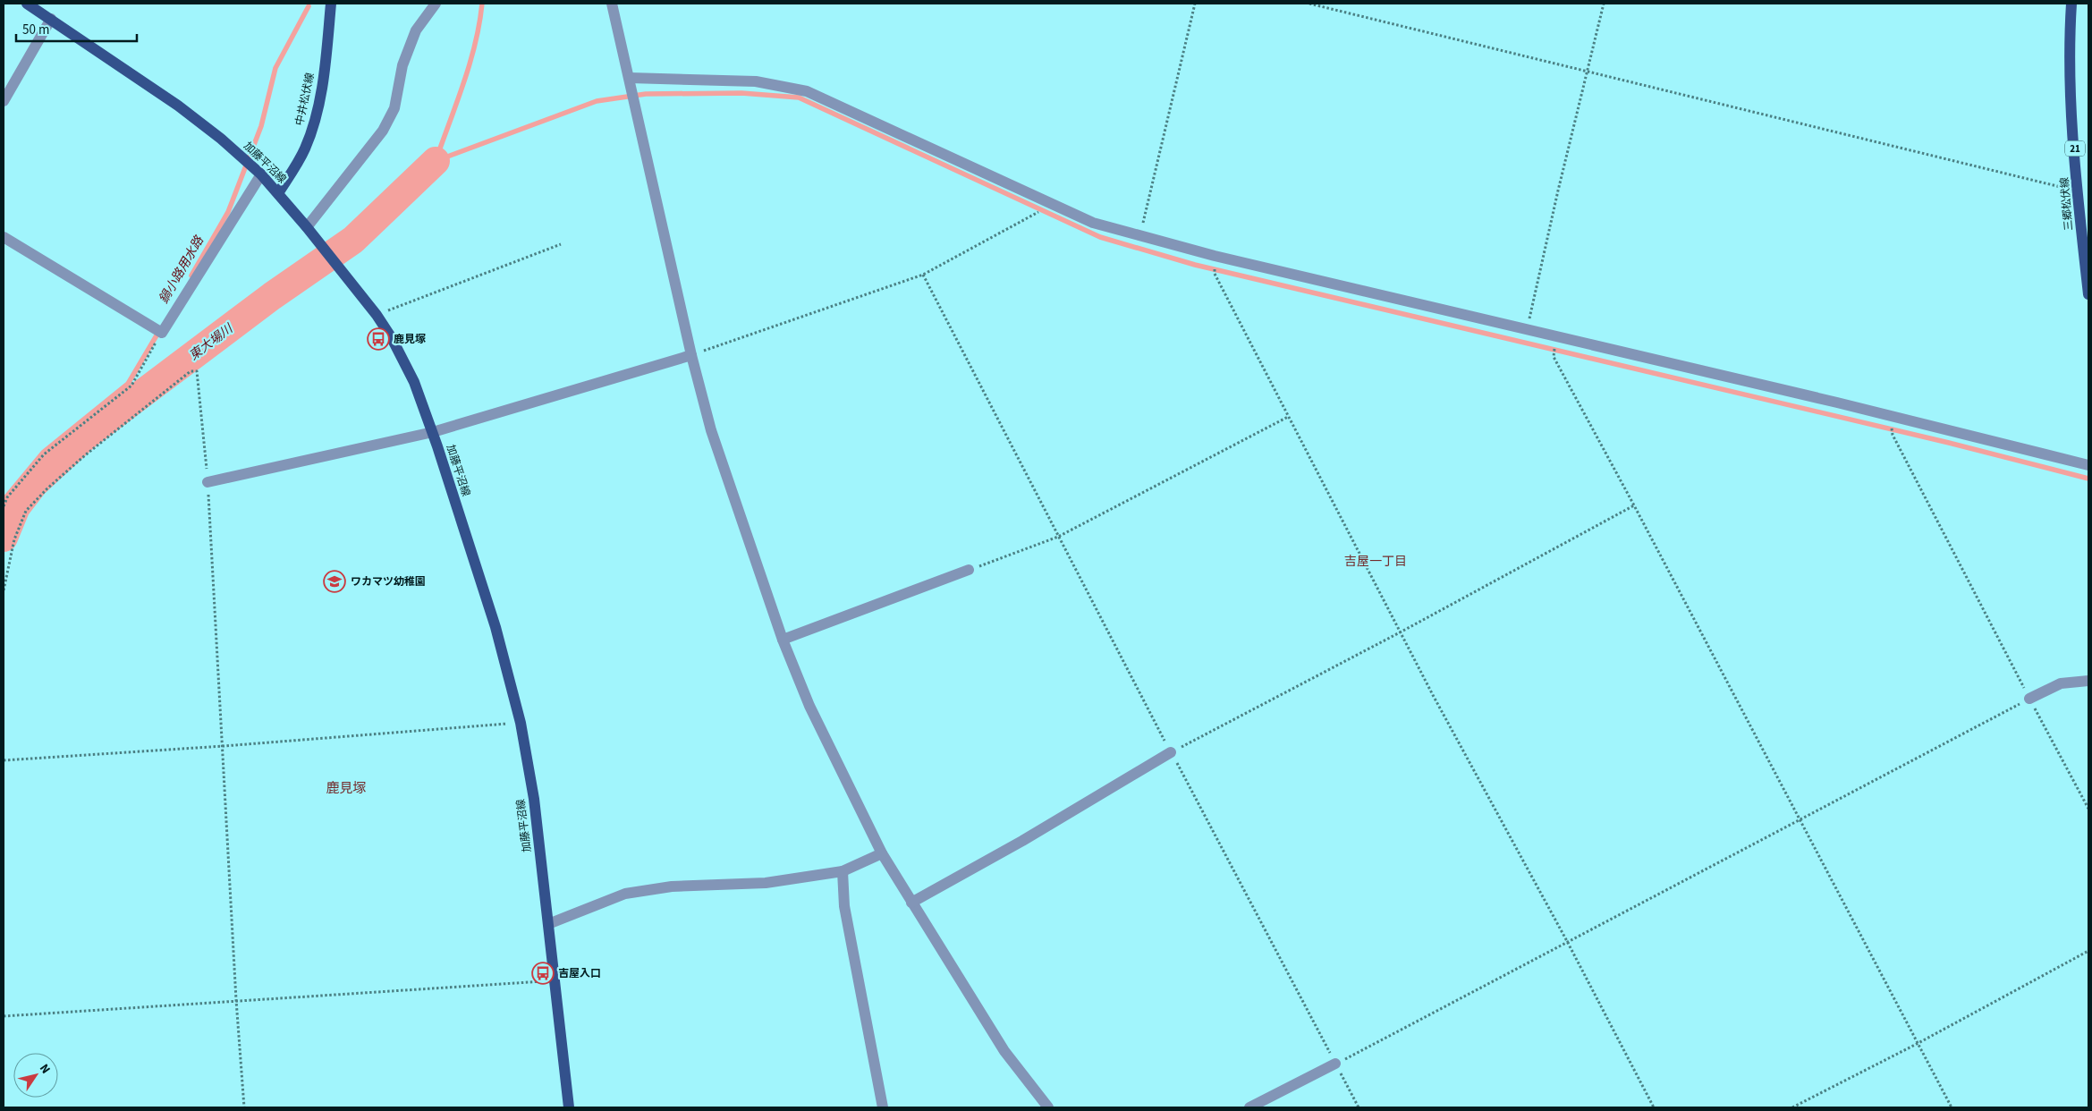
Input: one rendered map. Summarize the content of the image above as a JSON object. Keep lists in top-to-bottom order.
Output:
{
  "streets": {
    "main road": [
      "中井松伏線",
      "21",
      "加藤平沼線",
      "三郷松伏線"
    ]
  },
  "crossings": [
    ["中井松伏線", "加藤平沼線"]
  ],
  "districts": ["吉屋一丁目", "鹿見塚"],
  "water": ["鍋小路用水路", "東大場川"],
  "places": {
    "bus stop": ["鹿見塚", "吉屋入口"],
    "school or university": ["ワカマツ幼稚園"]
  },
  "scale_bar": "50 m",
  "north": "top right"
}
